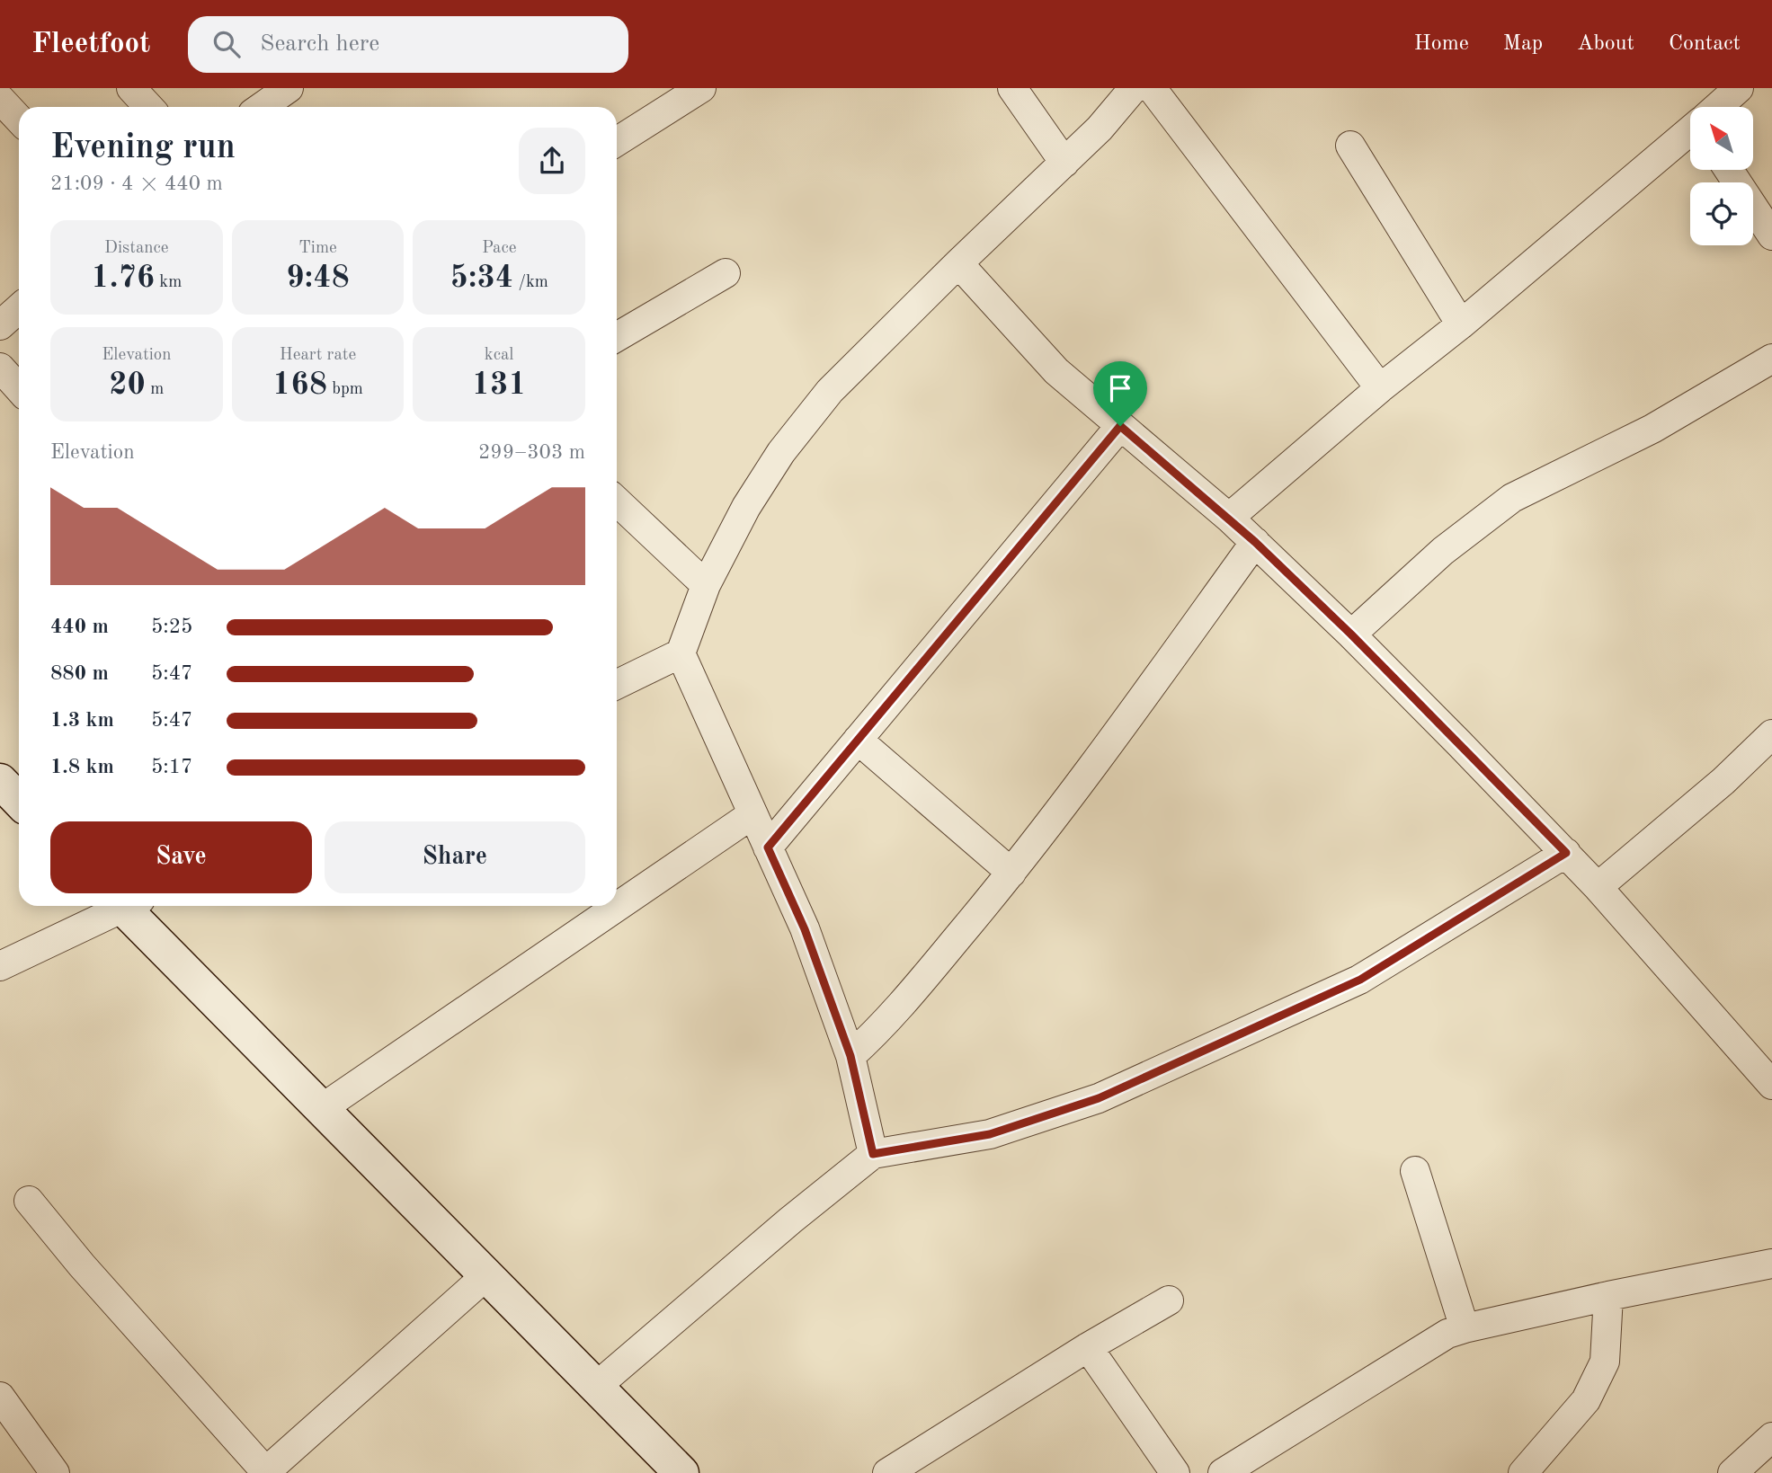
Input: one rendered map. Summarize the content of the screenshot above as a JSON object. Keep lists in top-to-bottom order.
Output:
{
  "north": "top left",
  "page": {
    "header": "Fleetfoot",
    "search": "Search here",
    "nav": [
      "Home",
      "Map",
      "About",
      "Contact"
    ],
    "heading": ["Evening run", "21:09 · 4 × 440 m"],
    "stats": [
      ["Distance", "1.76 km"],
      ["Time", "9:48"],
      ["Pace", "5:34 /km"],
      ["Elevation", "20 m"],
      ["Heart rate", "168 bpm"],
      ["kcal", "131"]
    ],
    "chart": ["Elevation", "299–303 m"],
    "list": [
      {
        "name": "440 m",
        "note": "5:25"
      },
      {
        "name": "880 m",
        "note": "5:47"
      },
      {
        "name": "1.3 km",
        "note": "5:47"
      },
      {
        "name": "1.8 km",
        "note": "5:17"
      }
    ],
    "buttons": ["Save", "Share"]
  }
}
